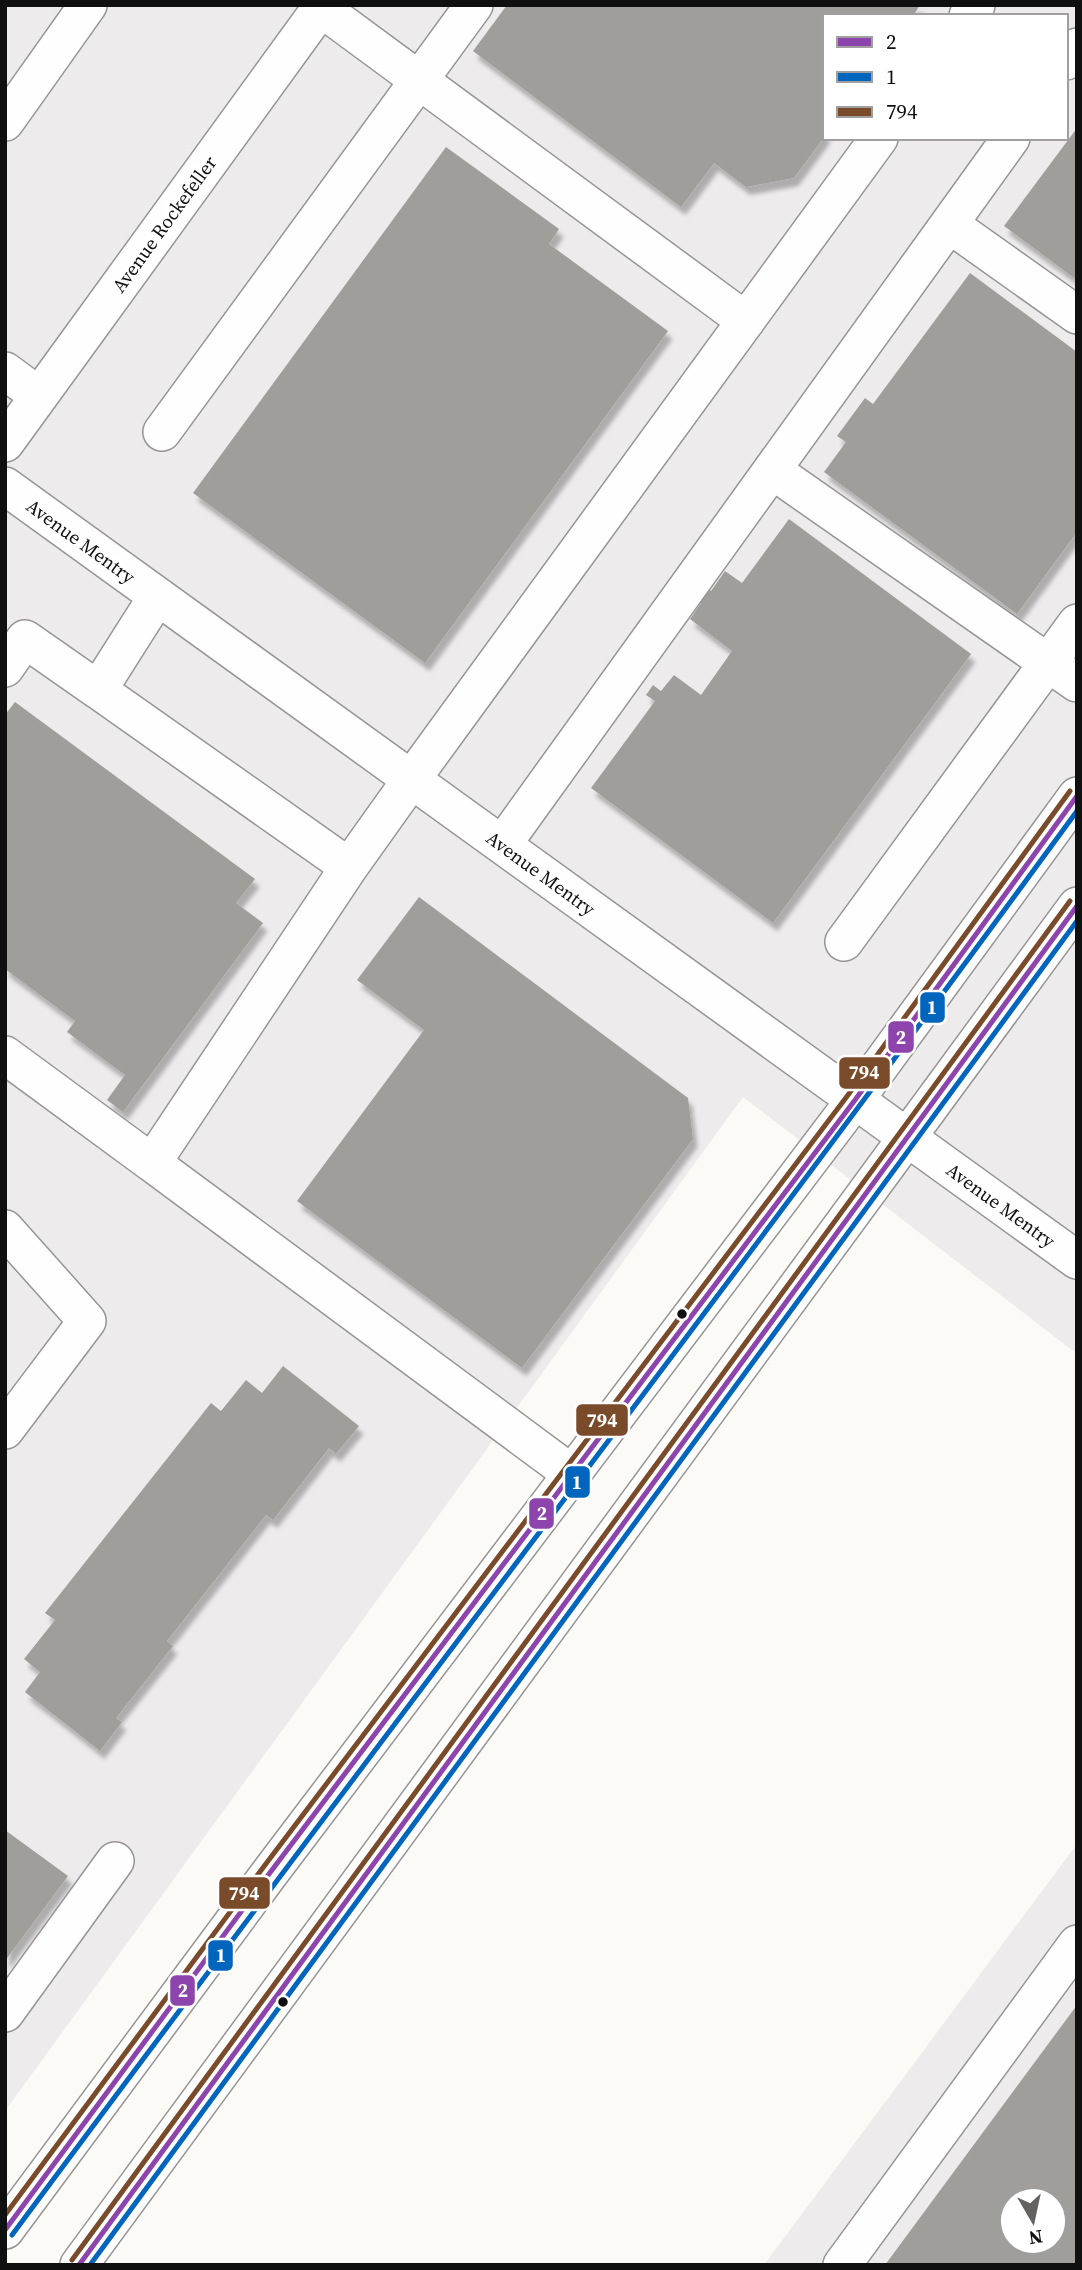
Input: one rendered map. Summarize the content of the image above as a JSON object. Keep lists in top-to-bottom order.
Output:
{
  "streets": {
    "street": ["Avenue Rockefeller", "Avenue Mentry"]
  },
  "lines": ["transit line 794", "transit line 2", "transit line 1"],
  "legend": ["2", "1", "794"],
  "north": "bottom"
}
